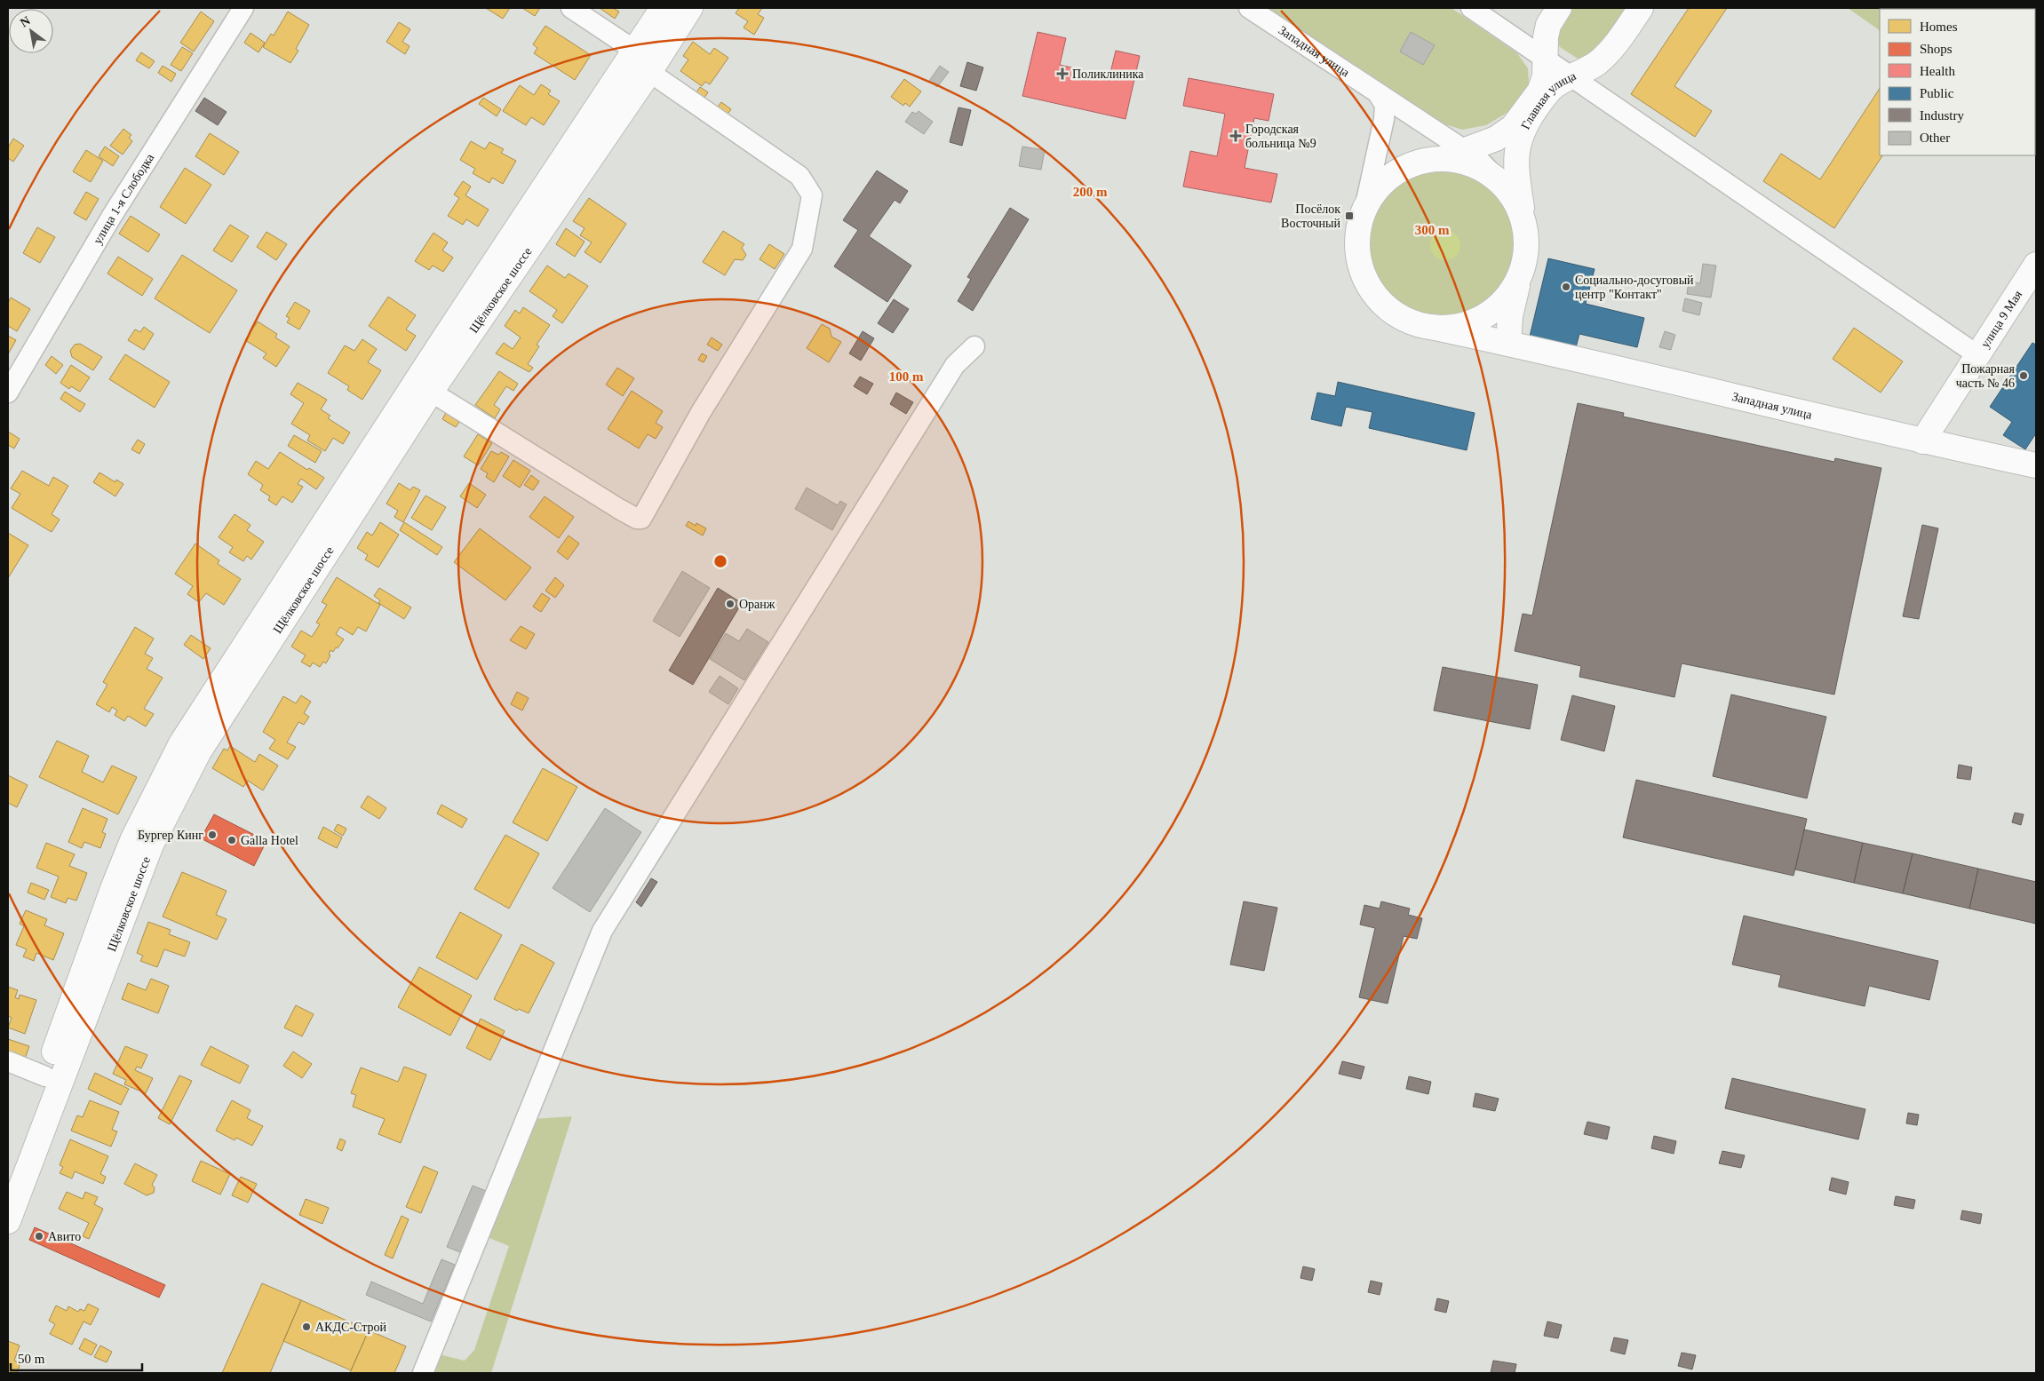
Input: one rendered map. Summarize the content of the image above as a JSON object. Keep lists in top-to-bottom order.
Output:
{
  "streets": {
    "main road": [
      "Западная улица",
      "Главная улица",
      "Щёлковское шоссе",
      "улица 9 Мая"
    ],
    "street": ["улица 1-я Слободка"]
  },
  "crossings": [
    ["Западная улица", "Главная улица"],
    ["Западная улица", "улица 9 Мая"]
  ],
  "places": {
    "health": ["Поликлиника", "Городская больница №9"],
    "transit": ["Посёлок Восточный"],
    "other": [
      "Социально-досуговый центр \"Контакт\"",
      "Пожарная часть № 46",
      "Оранж",
      "Бургер Кинг",
      "Galla Hotel",
      "Авито",
      "АКДС-Строй"
    ]
  },
  "legend": [
    "Homes",
    "Shops",
    "Health",
    "Public",
    "Industry",
    "Other"
  ],
  "scale_bar": "50 m",
  "north": "top left",
  "rings": ["200 m", "300 m", "100 m"]
}
